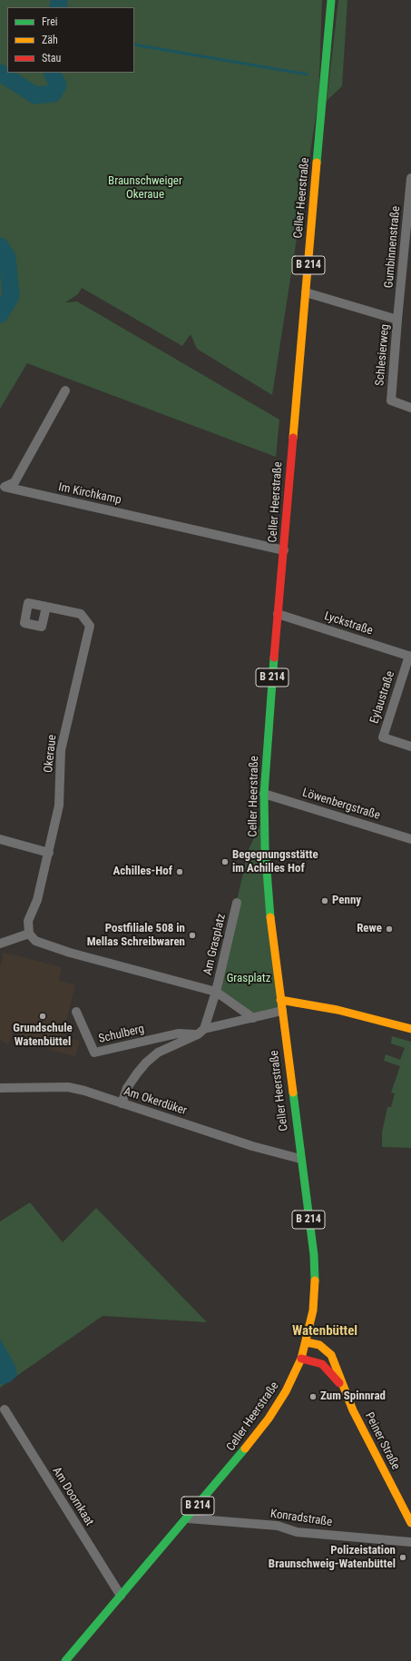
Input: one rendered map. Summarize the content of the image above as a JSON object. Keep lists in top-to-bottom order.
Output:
{
  "streets": {
    "main road": ["Celler Heerstraße", "B 214", "Peiner Straße"],
    "street": [
      "Gumbinnenstraße",
      "Schlesierweg",
      "Im Kirchkamp",
      "Lyckstraße",
      "Eylaustraße",
      "Okeraue",
      "Löwenbergstraße",
      "Am Grasplatz",
      "Schulberg",
      "Am Okerdüker",
      "Am Doornkaat",
      "Konradstraße"
    ]
  },
  "crossings": [
    ["Celler Heerstraße", "Schlesierweg"],
    ["Celler Heerstraße", "Im Kirchkamp"],
    ["Celler Heerstraße", "Lyckstraße"],
    ["Celler Heerstraße", "Löwenbergstraße"],
    ["Celler Heerstraße", "Am Okerdüker"],
    ["Celler Heerstraße", "Peiner Straße"],
    ["Celler Heerstraße", "Am Doornkaat"],
    ["Celler Heerstraße", "Konradstraße"],
    ["Gumbinnenstraße", "Schlesierweg"],
    ["Lyckstraße", "Eylaustraße"],
    ["Am Grasplatz", "Schulberg"]
  ],
  "districts": ["Watenbüttel"],
  "parks": ["Braunschweiger Okeraue", "Grasplatz"],
  "places": [
    "Begegnungsstätte im Achilles Hof",
    "Achilles-Hof",
    "Penny",
    "Rewe",
    "Postfiliale 508 in Mellas Schreibwaren",
    "Grundschule Watenbüttel",
    "Zum Spinnrad",
    "Polizeistation Braunschweig-Watenbüttel"
  ],
  "legend": ["Frei", "Zäh", "Stau"]
}
